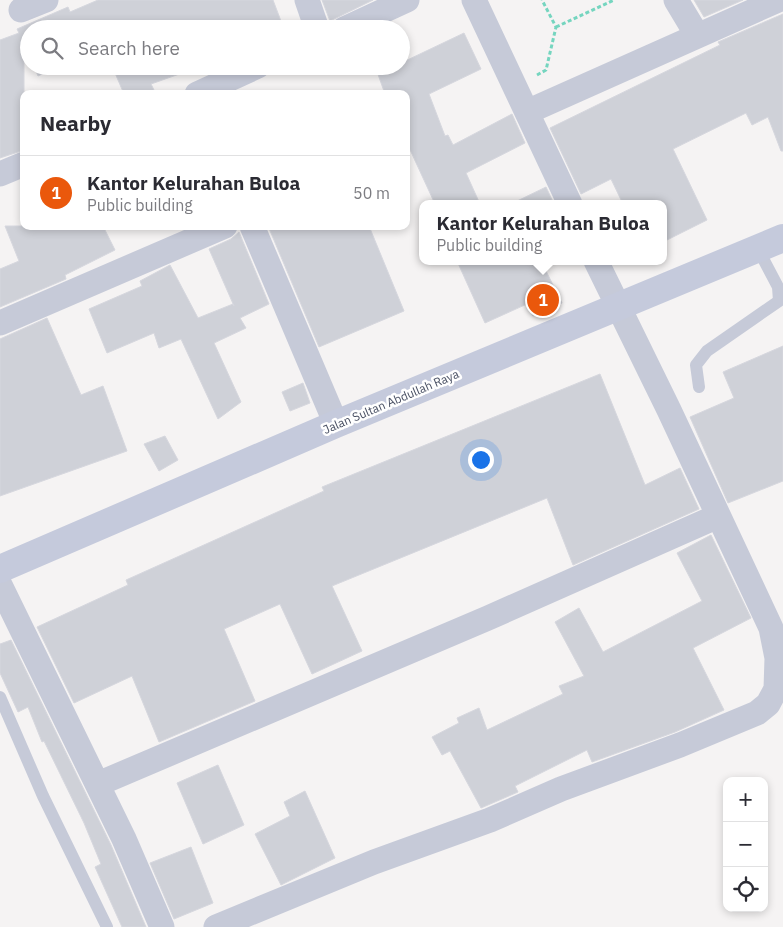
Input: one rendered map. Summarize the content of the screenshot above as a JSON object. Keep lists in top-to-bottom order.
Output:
{
  "streets": {
    "main road": ["Jalan Sultan Abdullah Raya"]
  },
  "page": {
    "search": "Search here",
    "heading": "Nearby",
    "list": [
      {
        "mark": "1",
        "name": "Kantor Kelurahan Buloa",
        "note": "Public building",
        "value": "50 m"
      }
    ],
    "popup": ["Kantor Kelurahan Buloa", "Public building"],
    "pins": "1",
    "map_buttons": ["+", "−"]
  }
}
